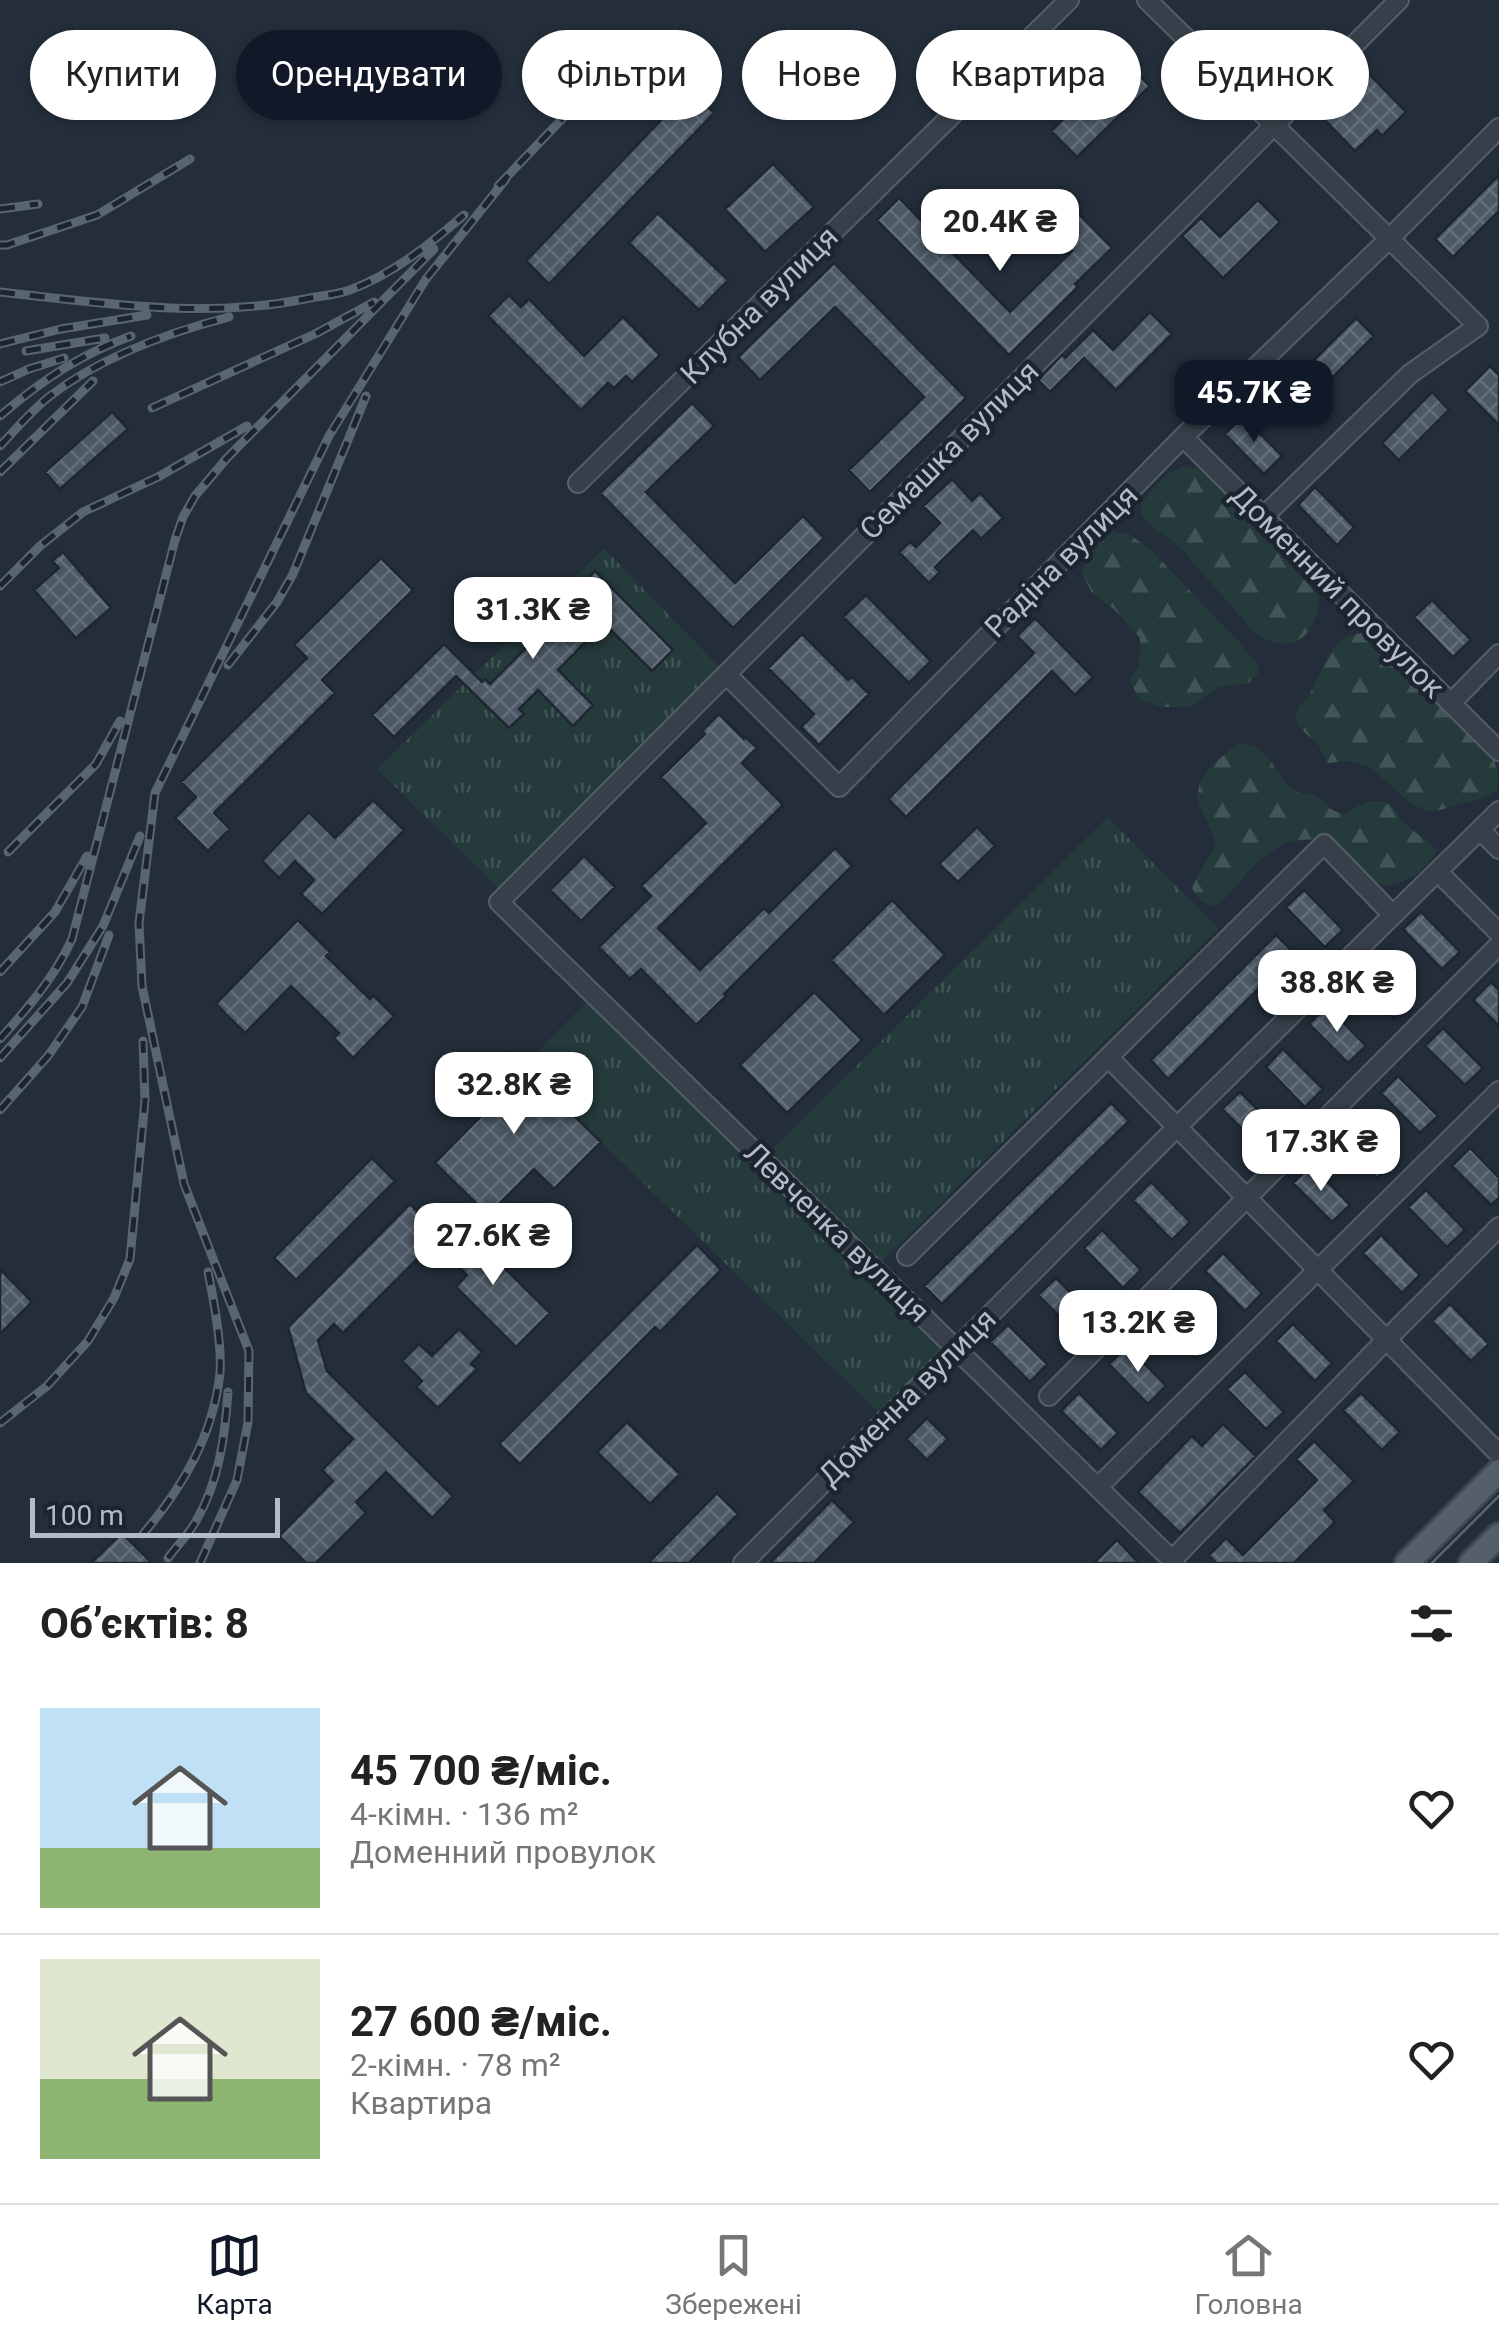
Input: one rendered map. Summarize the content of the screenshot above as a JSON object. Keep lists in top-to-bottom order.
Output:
{
  "streets": {
    "street": [
      "Клубна вулиця",
      "Семашка вулиця",
      "Радіна вулиця",
      "Доменний провулок",
      "Левченка вулиця",
      "Доменна вулиця"
    ]
  },
  "crossings": [
    ["Семашка вулиця", "Радіна вулиця"],
    ["Семашка вулиця", "Левченка вулиця"],
    ["Радіна вулиця", "Доменний провулок"],
    ["Левченка вулиця", "Доменна вулиця"]
  ],
  "scale_bar": "100 m",
  "page": {
    "chip": [
      "Купити",
      "Орендувати",
      "Фільтри",
      "Нове",
      "Квартира",
      "Будинок"
    ],
    "price": [
      "20.4K ₴",
      "45.7K ₴",
      "31.3K ₴",
      "38.8K ₴",
      "32.8K ₴",
      "17.3K ₴",
      "27.6K ₴",
      "13.2K ₴"
    ],
    "scale": "100 m",
    "heading": "Об’єктів: 8",
    "list": [
      {
        "name": "45 700 ₴/міс.",
        "note": "4-кімн. · 136 m² · Доменний провулок"
      },
      {
        "name": "27 600 ₴/міс.",
        "note": "2-кімн. · 78 m² · Квартира"
      }
    ],
    "tabs": ["Карта", "Збережені", "Головна"]
  }
}
